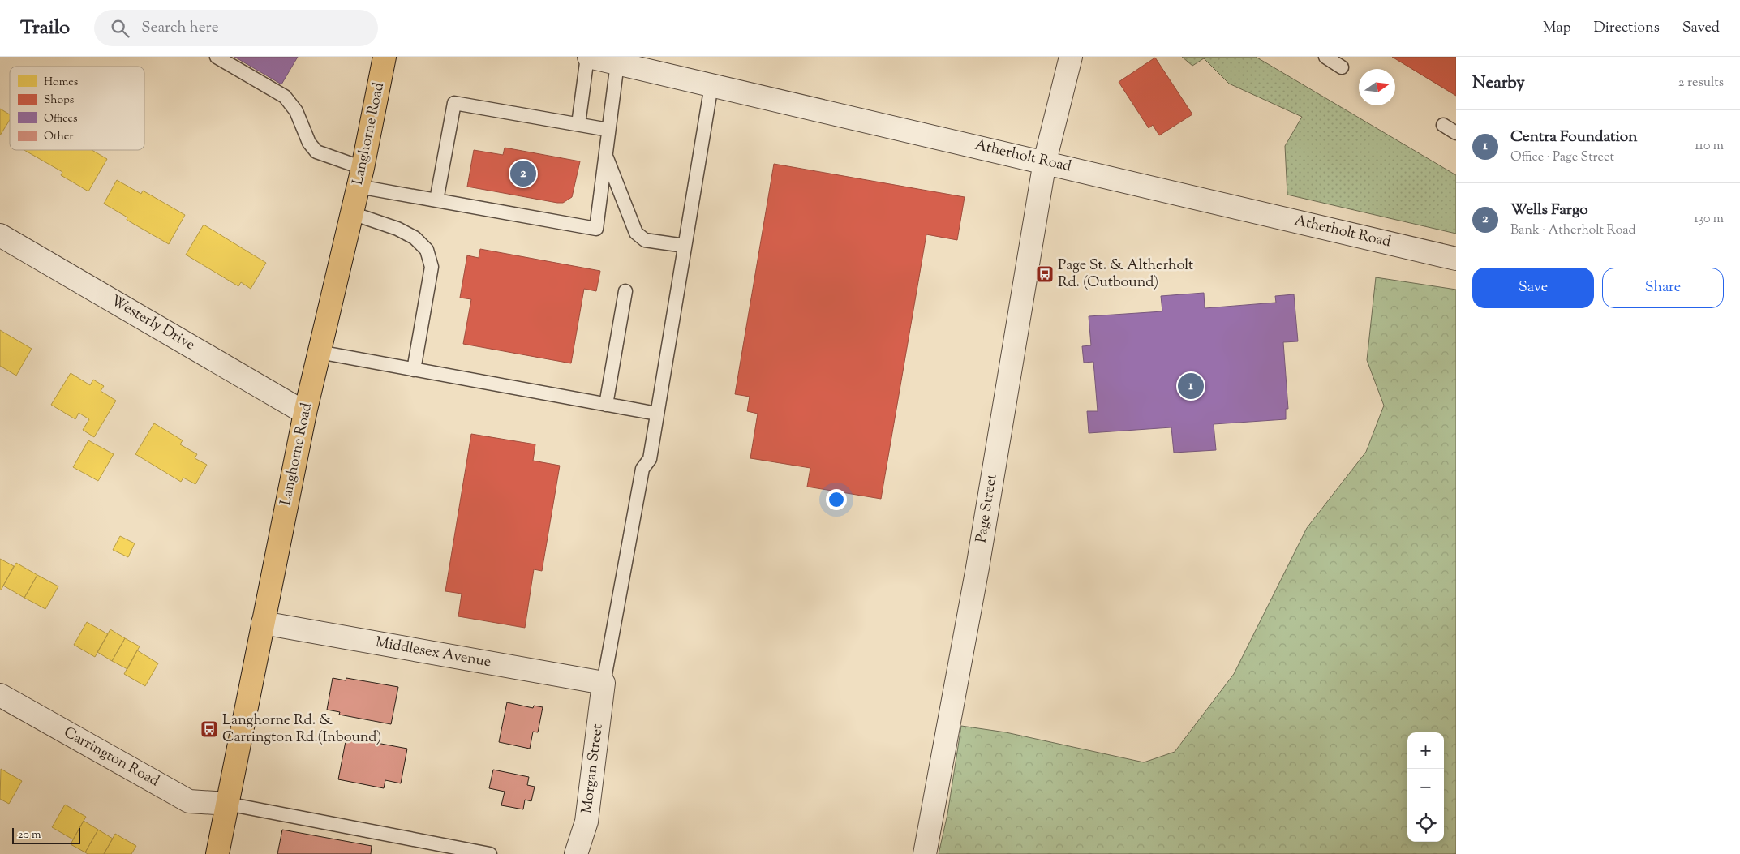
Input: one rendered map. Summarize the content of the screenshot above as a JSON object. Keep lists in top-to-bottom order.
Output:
{
  "streets": {
    "main road": ["Langhorne Road"],
    "street": [
      "Atherholt Road",
      "Westerly Drive",
      "Page Street",
      "Middlesex Avenue",
      "Carrington Road",
      "Morgan Street"
    ]
  },
  "crossings": [
    ["Langhorne Road", "Westerly Drive"],
    ["Langhorne Road", "Middlesex Avenue"],
    ["Langhorne Road", "Carrington Road"],
    ["Atherholt Road", "Page Street"],
    ["Middlesex Avenue", "Morgan Street"]
  ],
  "places": {
    "bus stop": ["Page St. & Altherholt Rd. (Outbound)", "Langhorne Rd. & Carrington Rd.(Inbound)"]
  },
  "legend": [
    "Homes",
    "Shops",
    "Offices",
    "Other"
  ],
  "scale_bar": "20 m",
  "north": "right",
  "page": {
    "header": "Trailo",
    "search": "Search here",
    "nav": ["Map", "Directions", "Saved"],
    "heading": ["Nearby", "2 results"],
    "list": [
      {
        "mark": "1",
        "name": "Centra Foundation",
        "note": "Office · Page Street",
        "value": "110 m"
      },
      {
        "mark": "2",
        "name": "Wells Fargo",
        "note": "Bank · Atherholt Road",
        "value": "130 m"
      }
    ],
    "pins": ["2", "1"],
    "buttons": ["Save", "Share"],
    "map_buttons": ["+", "−"],
    "scale": "20 m"
  }
}
